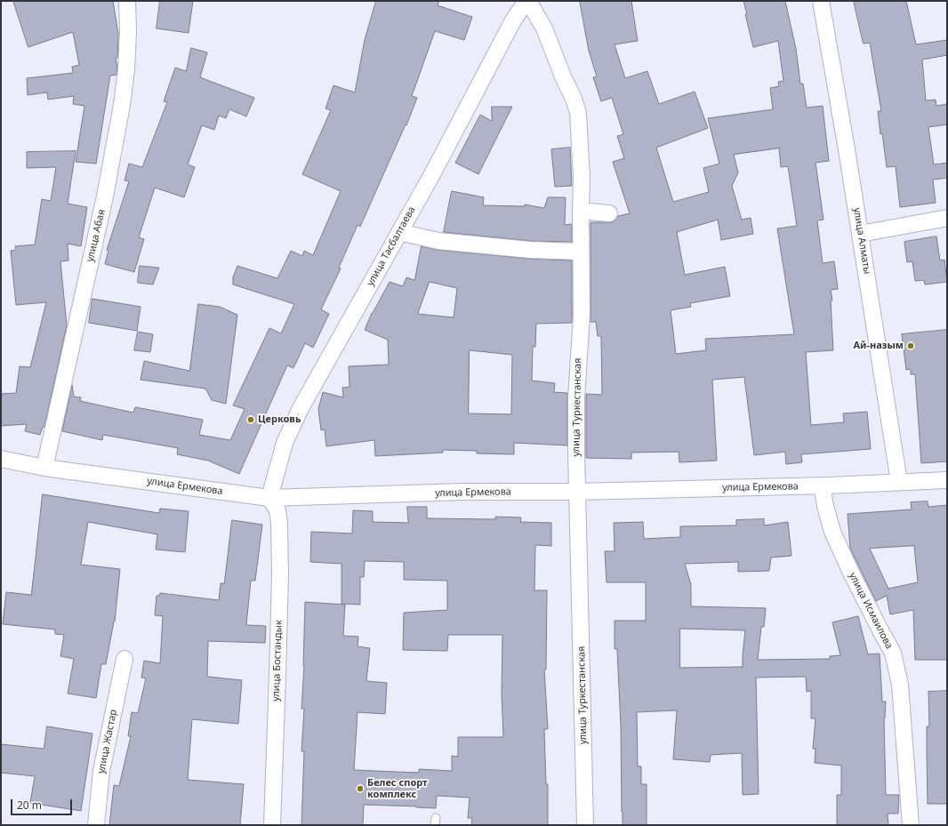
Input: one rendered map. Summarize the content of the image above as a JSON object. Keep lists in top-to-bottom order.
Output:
{
  "streets": {
    "street": [
      "улица Абая",
      "улица Алматы",
      "улица Тасбалтаева",
      "улица Туркестанская",
      "улица Ермекова",
      "улица Исмаилова",
      "улица Бостандык",
      "улица Жастар"
    ]
  },
  "crossings": [
    ["улица Абая", "улица Ермекова"],
    ["улица Алматы", "улица Ермекова"],
    ["улица Тасбалтаева", "улица Туркестанская"],
    ["улица Тасбалтаева", "улица Ермекова"],
    ["улица Тасбалтаева", "улица Бостандык"],
    ["улица Туркестанская", "улица Ермекова"],
    ["улица Ермекова", "улица Исмаилова"],
    ["улица Ермекова", "улица Бостандык"]
  ],
  "places": ["Ай-назым", "Церковь", "Белес спорт комплекс"],
  "scale_bar": "20 m"
}
